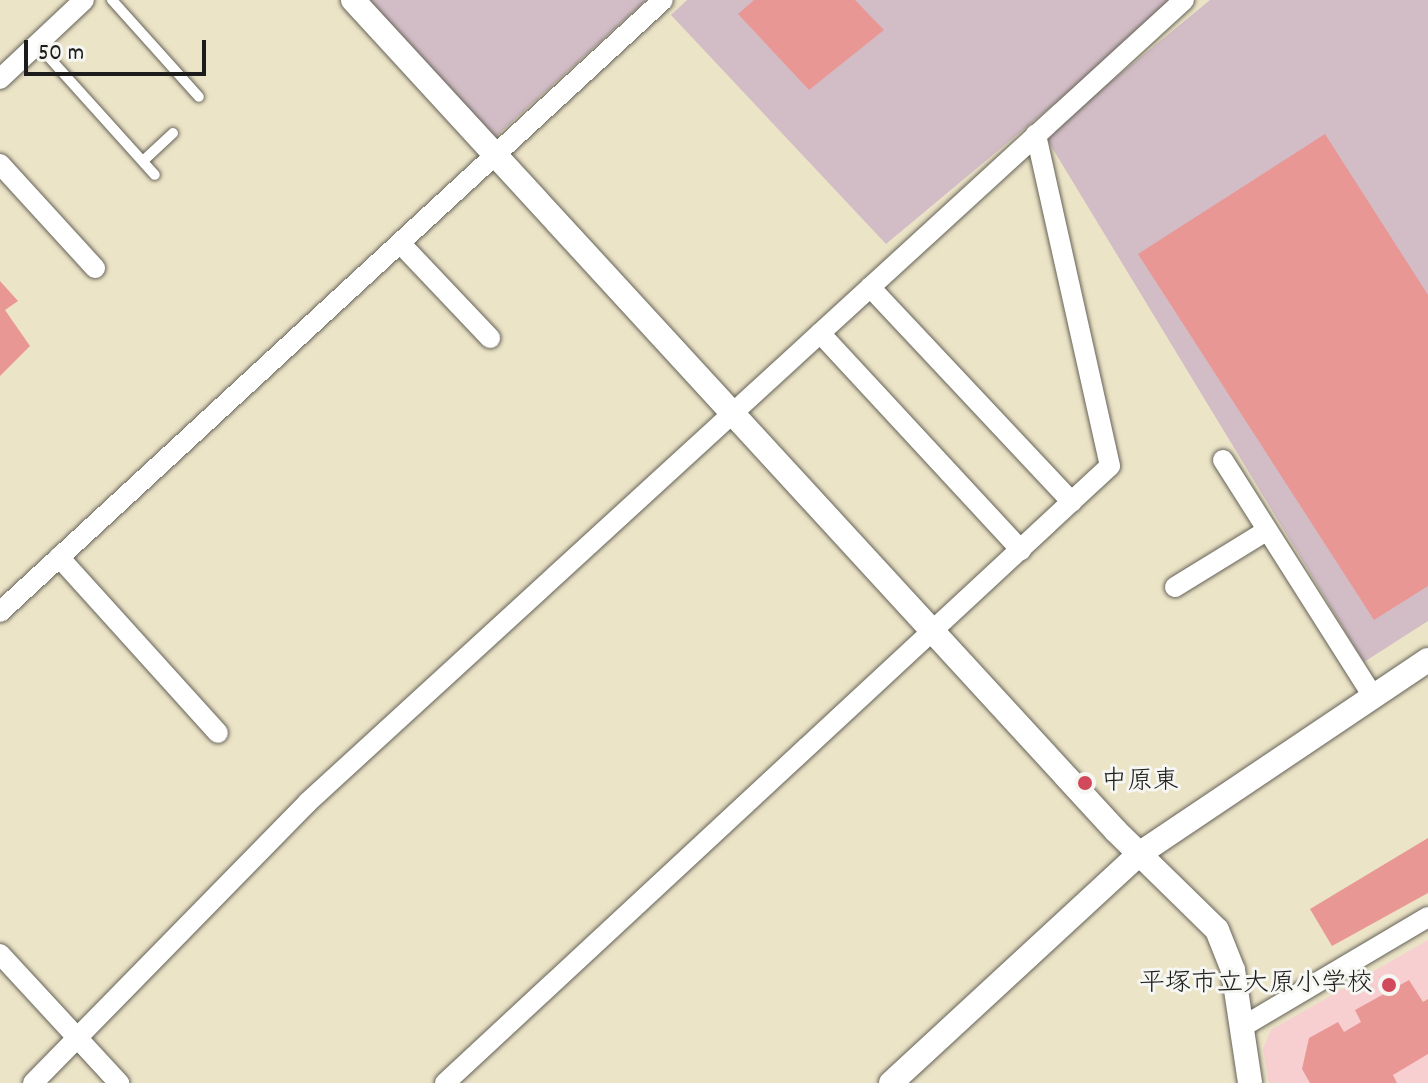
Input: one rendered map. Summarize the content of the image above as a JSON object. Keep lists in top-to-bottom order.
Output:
{
  "places": ["中原東", "平塚市立大原小学校"],
  "scale_bar": "50 m"
}
